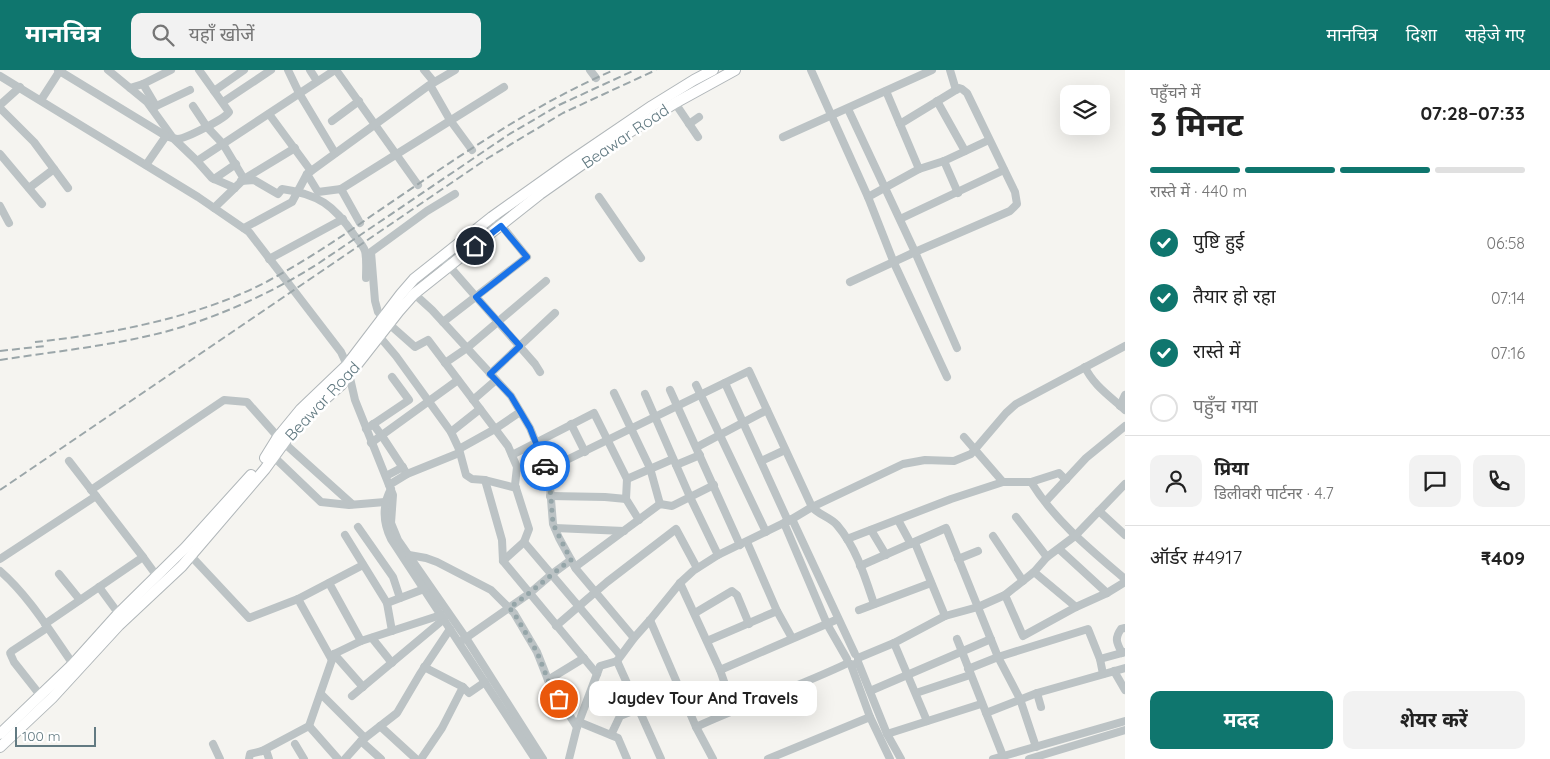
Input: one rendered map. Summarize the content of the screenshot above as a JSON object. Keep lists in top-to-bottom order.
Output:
{
  "streets": {
    "main road": ["Beawar Road"]
  },
  "places": ["Jaydev Tour And Travels"],
  "scale_bar": "100 m",
  "page": {
    "header": "मानचित्र",
    "search": "यहाँ खोजें",
    "nav": ["मानचित्र", "दिशा", "सहेजे गए"],
    "heading": ["3 मिनट", "पहुँचने में", "07:28–07:33"],
    "panel": [
      "प्रिया",
      "डिलीवरी पार्टनर · 4.7",
      "ऑर्डर #4917",
      "₹409"
    ],
    "bar": "रास्ते में · 440 m",
    "list": [
      ["पुष्टि हुई", "06:58"],
      ["तैयार हो रहा", "07:14"],
      ["रास्ते में", "07:16"],
      "पहुँच गया"
    ],
    "bubble": "Jaydev Tour And Travels",
    "buttons": ["मदद", "शेयर करें"],
    "scale": "100 m"
  }
}
